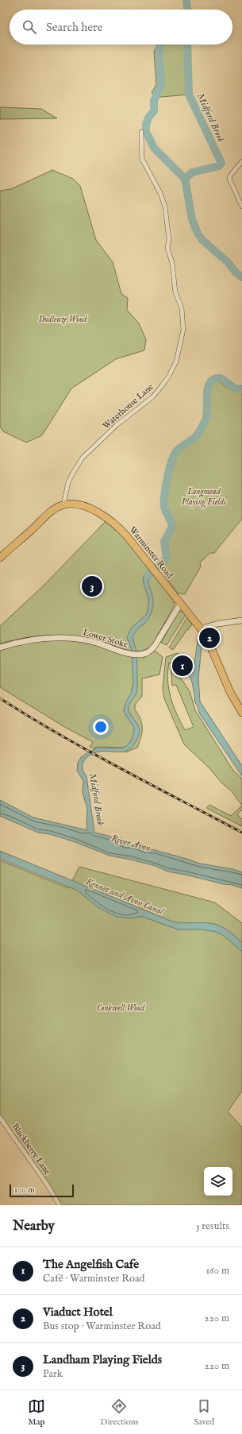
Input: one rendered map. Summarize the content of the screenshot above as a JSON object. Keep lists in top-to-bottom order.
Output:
{
  "streets": {
    "highway": ["Warminster Road"],
    "main road": ["Lower Stoke"],
    "street": ["Waterhouse Lane", "Blackberry Lane"]
  },
  "crossings": [
    ["Waterhouse Lane", "Warminster Road"],
    ["Warminster Road", "Lower Stoke"]
  ],
  "water": ["Midford Brook", "River Avon", "Kennet and Avon Canal"],
  "parks": ["Dodleaze Wood", "Longmead Playing Fields", "Conkwell Wood"],
  "scale_bar": "100 m",
  "page": {
    "search": "Search here",
    "pins": ["3", "2", "1"],
    "scale": "100 m",
    "heading": ["Nearby", "3 results"],
    "list": [
      {
        "mark": "1",
        "name": "The Angelfish Cafe",
        "note": "Café · Warminster Road",
        "value": "160 m"
      },
      {
        "mark": "2",
        "name": "Viaduct Hotel",
        "note": "Bus stop · Warminster Road",
        "value": "220 m"
      },
      {
        "mark": "3",
        "name": "Landham Playing Fields",
        "note": "Park",
        "value": "220 m"
      }
    ],
    "nav": ["Map", "Directions", "Saved"]
  }
}
